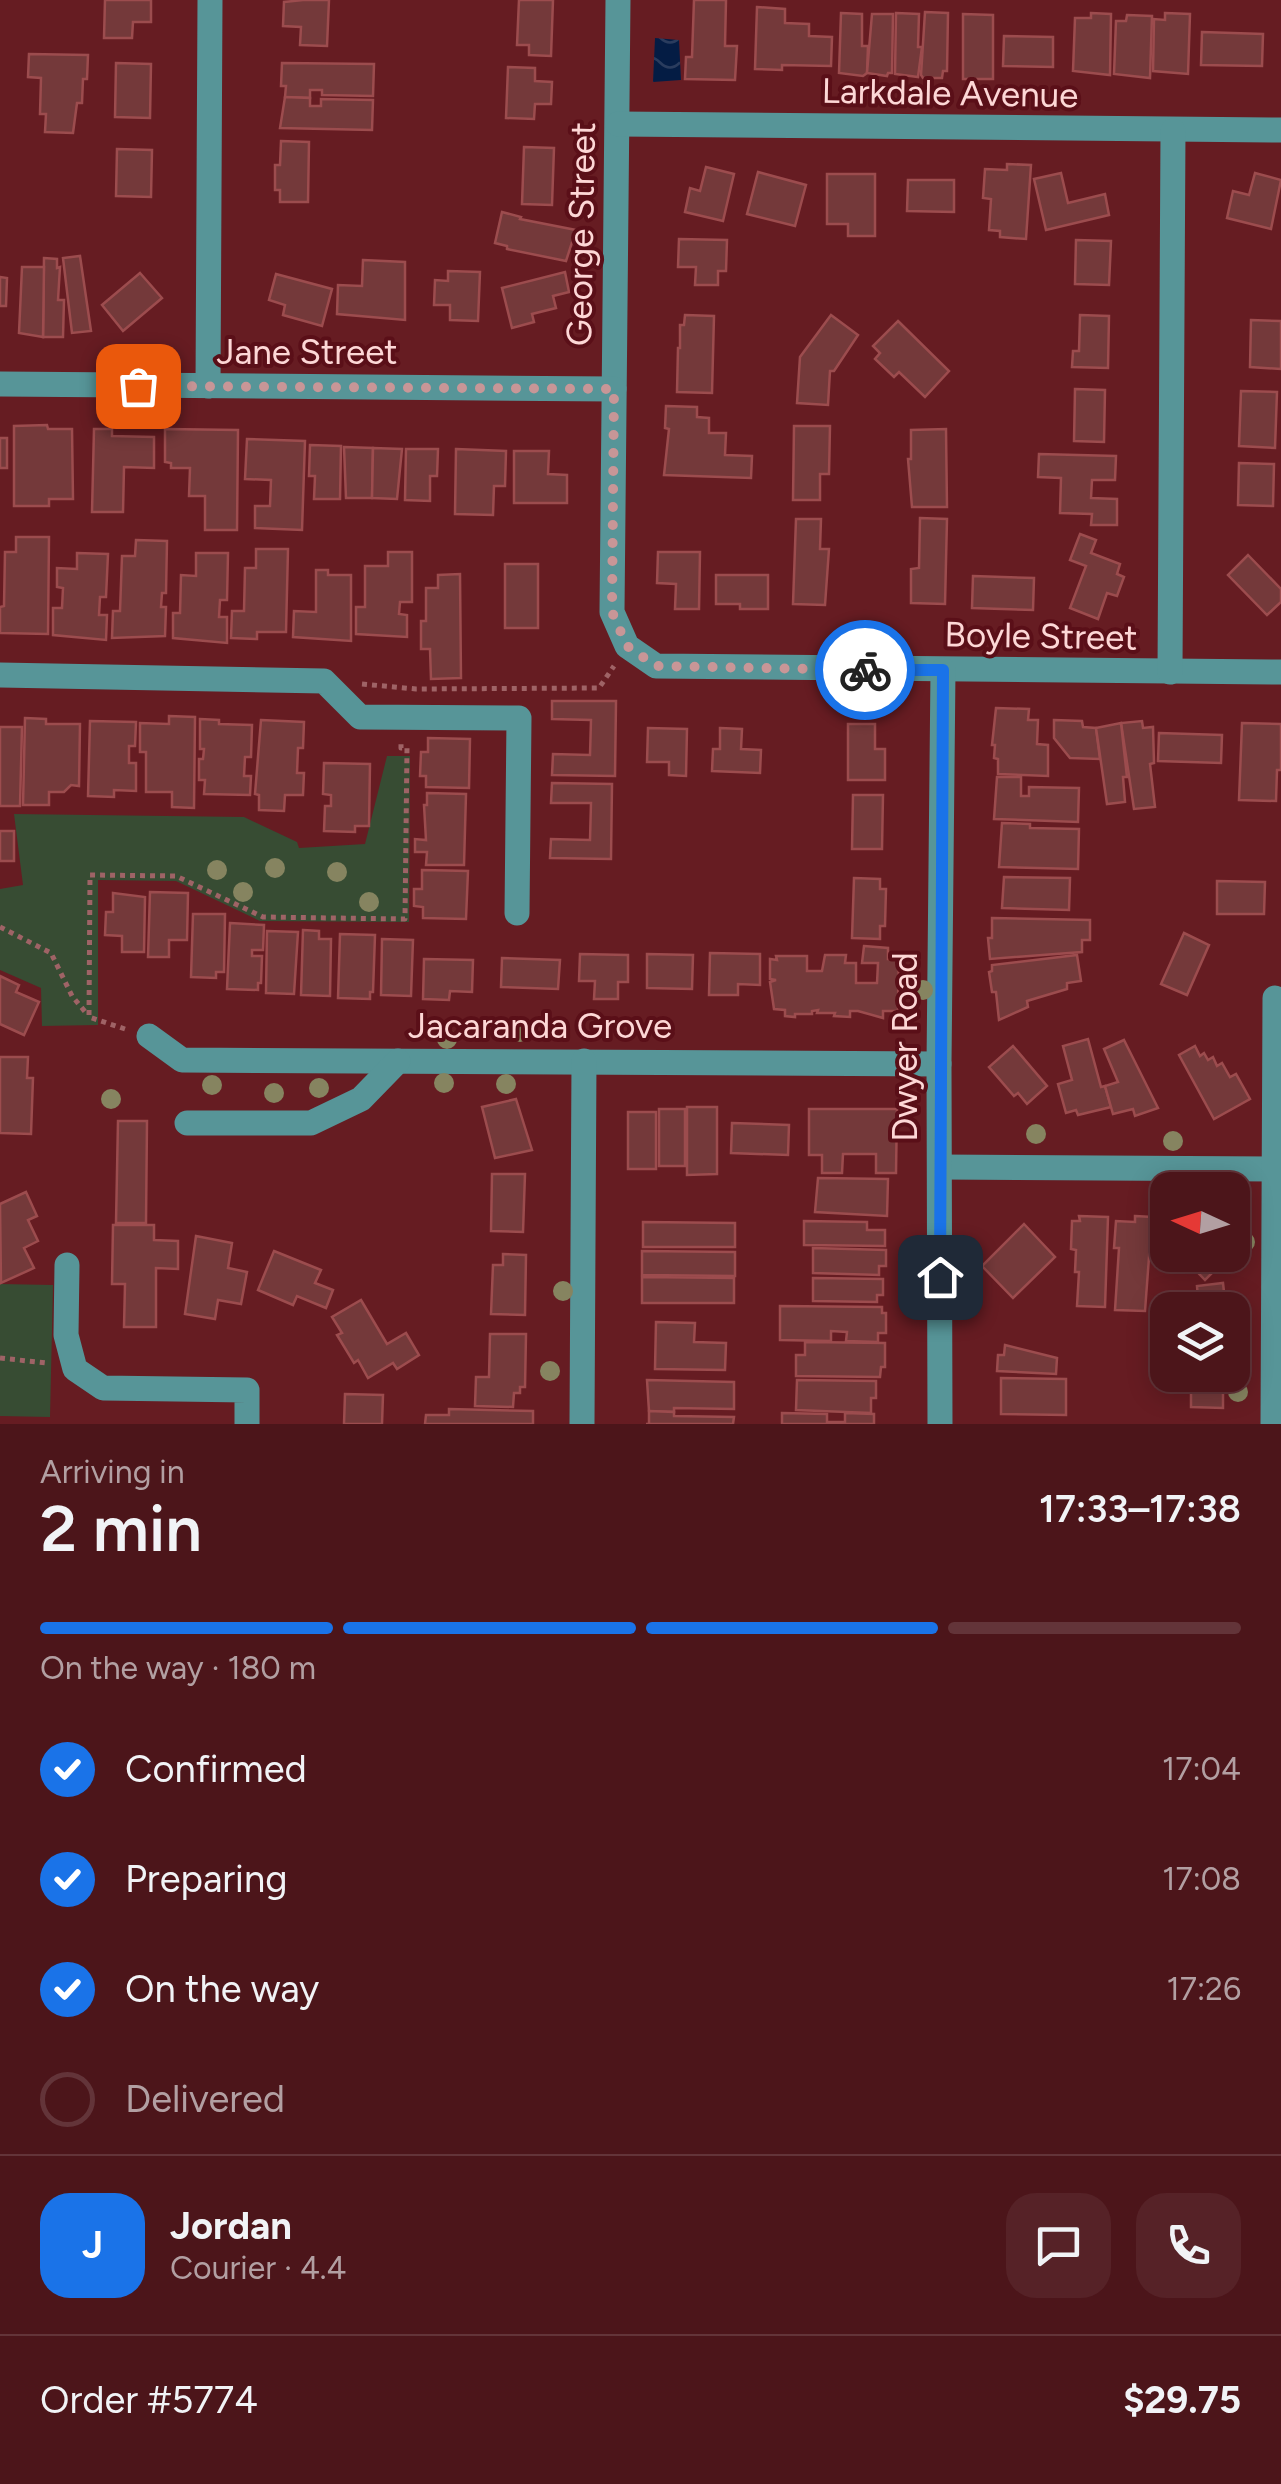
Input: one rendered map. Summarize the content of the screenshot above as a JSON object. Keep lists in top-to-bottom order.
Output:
{
  "streets": {
    "street": [
      "Larkdale Avenue",
      "George Street",
      "Jane Street",
      "Boyle Street",
      "Jacaranda Grove",
      "Dwyer Road"
    ]
  },
  "crossings": [
    ["Larkdale Avenue", "George Street"],
    ["George Street", "Jane Street"],
    ["George Street", "Boyle Street"],
    ["Boyle Street", "Dwyer Road"],
    ["Jacaranda Grove", "Dwyer Road"]
  ],
  "north": "left",
  "page": {
    "heading": ["2 min", "Arriving in", "17:33–17:38"],
    "panel": [
      "Jordan",
      "Courier · 4.4",
      "Order #5774",
      "$29.75"
    ],
    "bar": "On the way · 180 m",
    "list": [
      ["Confirmed", "17:04"],
      ["Preparing", "17:08"],
      ["On the way", "17:26"],
      "Delivered"
    ],
    "round": "J"
  }
}
